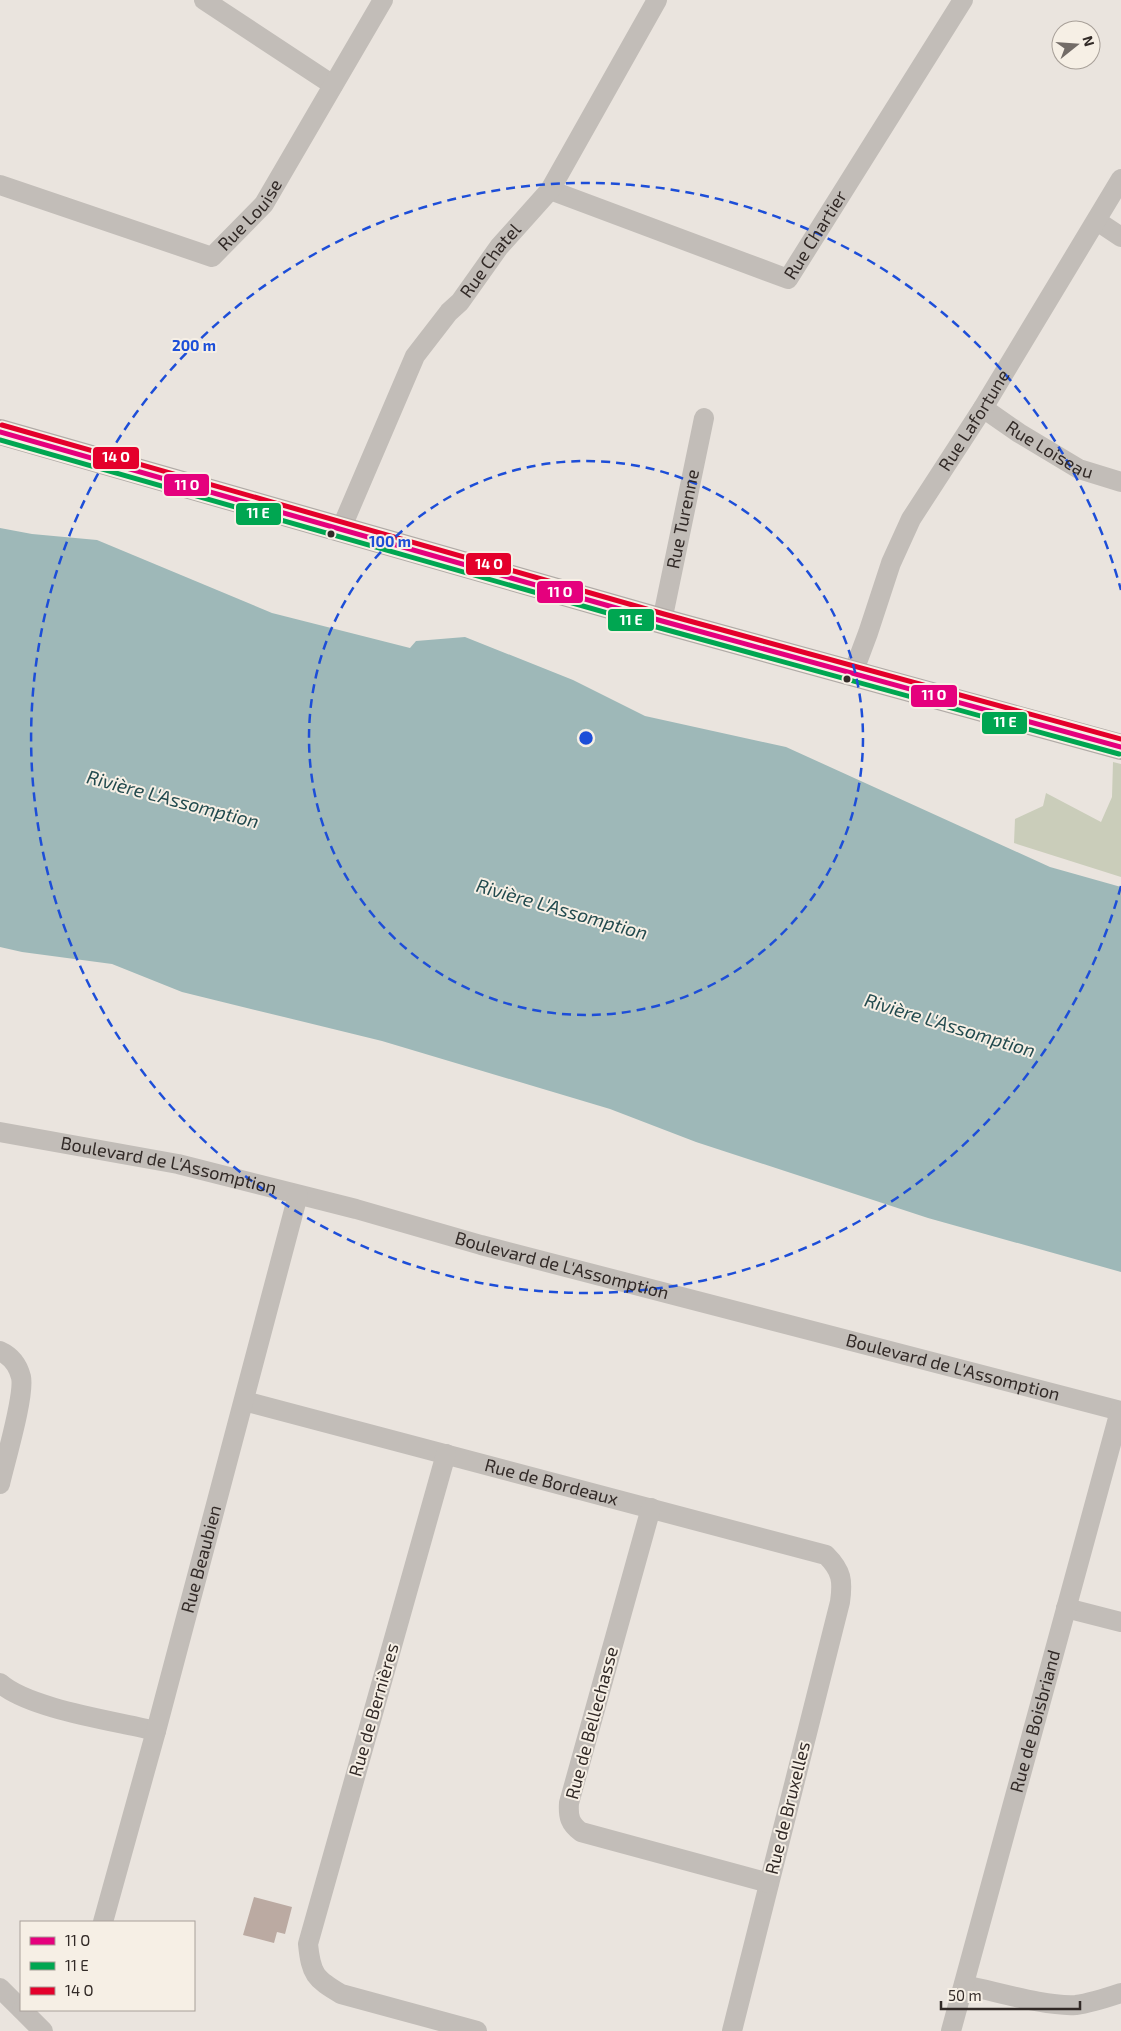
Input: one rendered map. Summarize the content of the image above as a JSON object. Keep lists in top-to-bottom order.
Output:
{
  "streets": {
    "street": [
      "Rue Louise",
      "Rue Chartier",
      "Rue Chatel",
      "Rue Lafortune",
      "Rue Loiseau",
      "Rue Turenne",
      "Boulevard de L'Assomption",
      "Rue de Bordeaux",
      "Rue Beaubien",
      "Rue de Bernières",
      "Rue de Boisbriand",
      "Rue de Bellechasse",
      "Rue de Bruxelles"
    ]
  },
  "crossings": [
    ["Rue Chartier", "Rue Chatel"],
    ["Rue Lafortune", "Rue Loiseau"],
    ["Boulevard de L'Assomption", "Rue Beaubien"],
    ["Boulevard de L'Assomption", "Rue de Boisbriand"],
    ["Rue de Bordeaux", "Rue Beaubien"],
    ["Rue de Bordeaux", "Rue de Bernières"],
    ["Rue de Bordeaux", "Rue de Bellechasse"],
    ["Rue de Bordeaux", "Rue de Bruxelles"],
    ["Rue de Bellechasse", "Rue de Bruxelles"]
  ],
  "water": ["Rivière L'Assomption"],
  "legend": ["11 O", "11 E", "14 O"],
  "scale_bar": "50 m",
  "north": "right",
  "rings": ["200 m", "100 m"]
}
